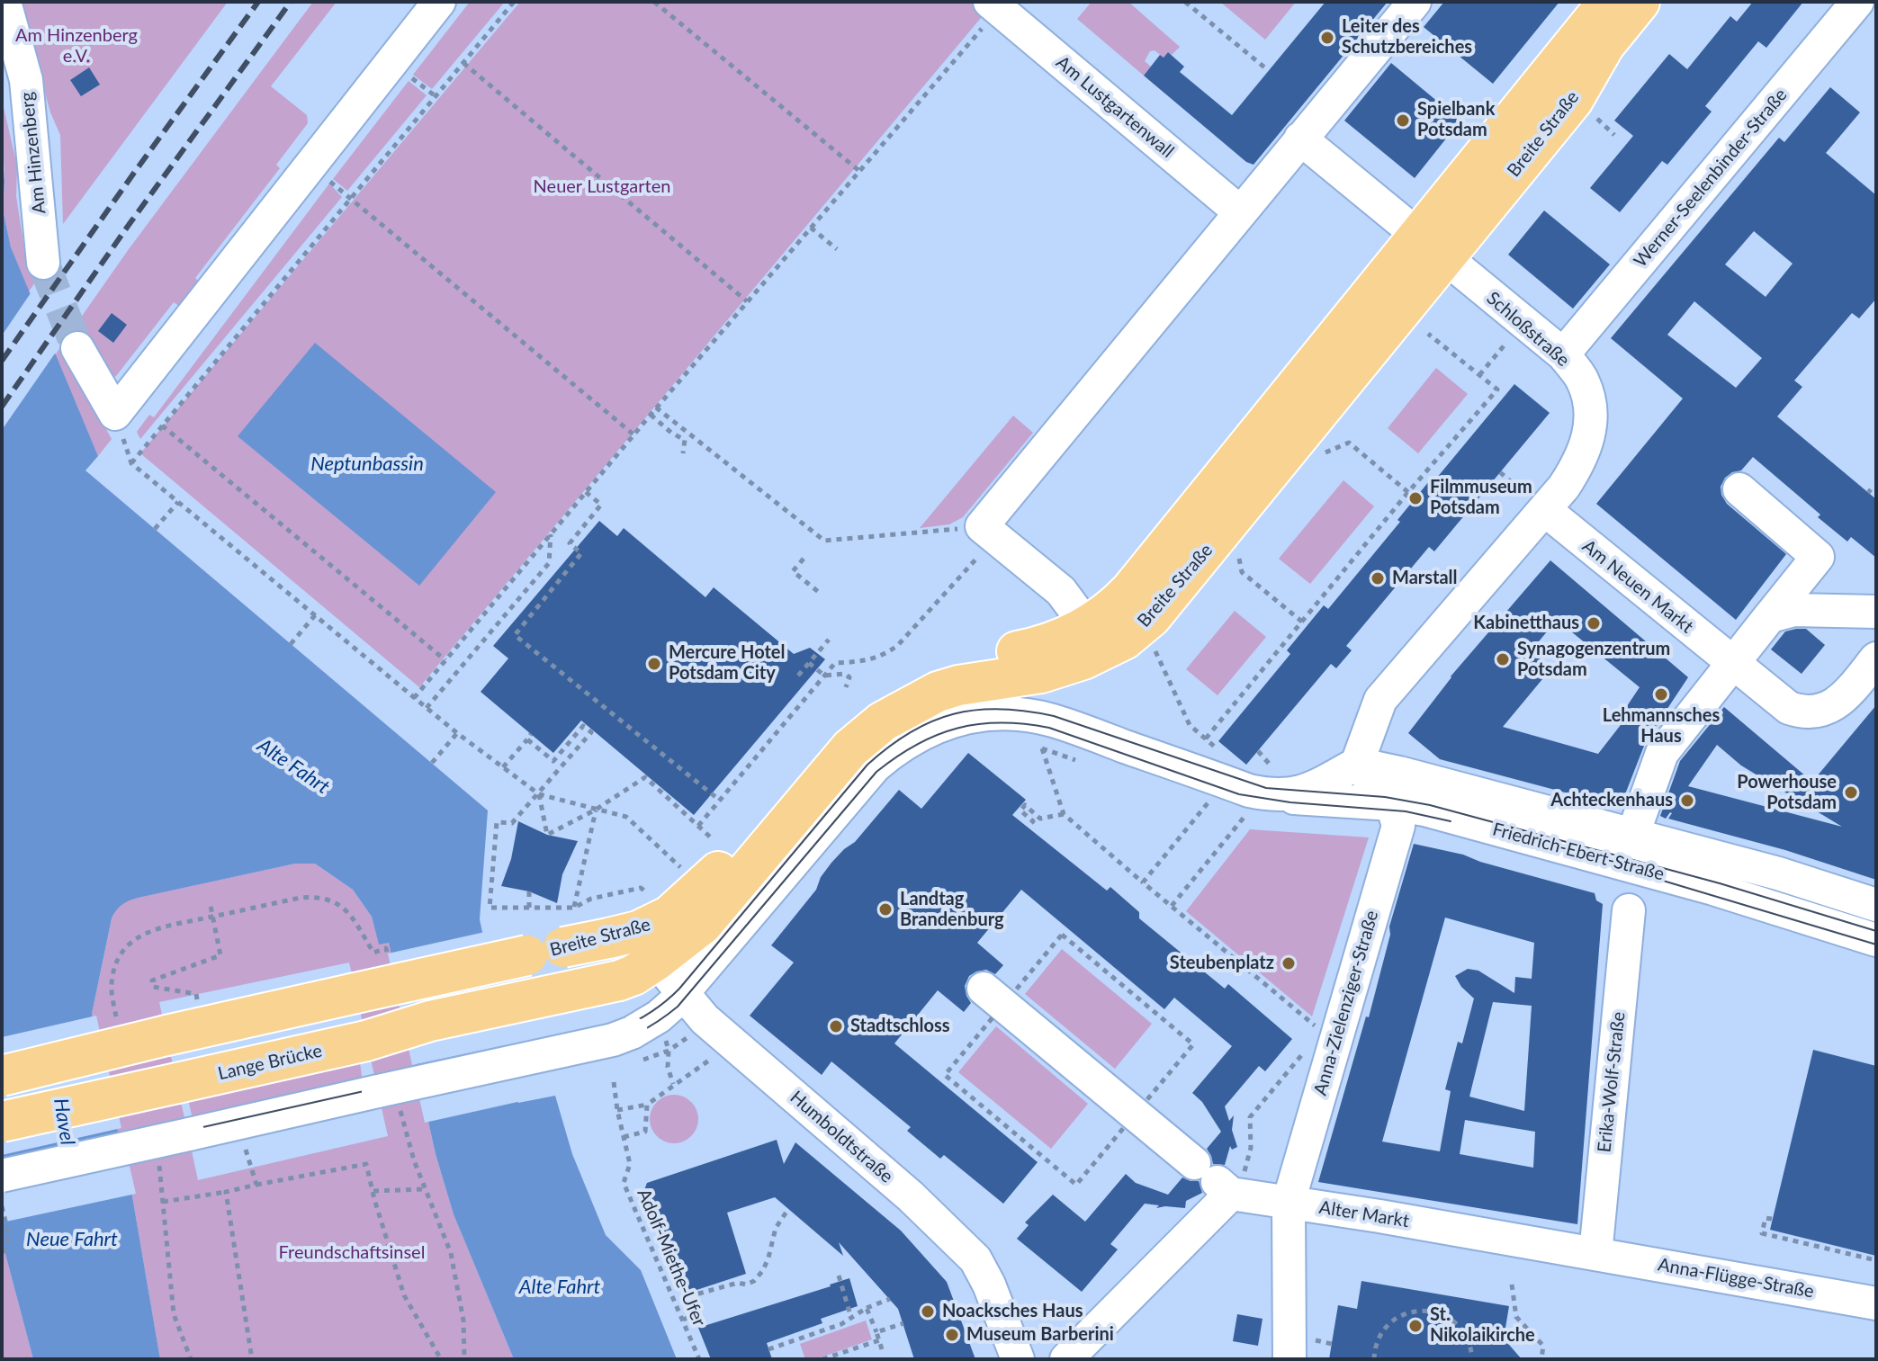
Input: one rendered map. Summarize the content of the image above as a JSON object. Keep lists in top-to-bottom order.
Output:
{
  "streets": {
    "main road": ["Breite Straße", "Lange Brücke"],
    "street": [
      "Am Lustgartenwall",
      "Am Hinzenberg",
      "Werner-Seelenbinder-Straße",
      "Schloßstraße",
      "Am Neuen Markt",
      "Friedrich-Ebert-Straße",
      "Anna-Zielenziger-Straße",
      "Erika-Wolf-Straße",
      "Humboldtstraße",
      "Alter Markt",
      "Anna-Flügge-Straße"
    ],
    "path": ["Adolf-Miethe-Ufer"]
  },
  "crossings": [
    ["Breite Straße", "Schloßstraße"],
    ["Breite Straße", "Lange Brücke"],
    ["Breite Straße", "Humboldtstraße"],
    ["Werner-Seelenbinder-Straße", "Schloßstraße"],
    ["Schloßstraße", "Am Neuen Markt"],
    ["Schloßstraße", "Friedrich-Ebert-Straße"],
    ["Friedrich-Ebert-Straße", "Anna-Zielenziger-Straße"],
    ["Anna-Zielenziger-Straße", "Alter Markt"],
    ["Erika-Wolf-Straße", "Alter Markt"],
    ["Erika-Wolf-Straße", "Anna-Flügge-Straße"],
    ["Alter Markt", "Anna-Flügge-Straße"]
  ],
  "water": [
    "Neptunbassin",
    "Alte Fahrt",
    "Havel",
    "Neue Fahrt"
  ],
  "parks": ["Am Hinzenberg e.V.", "Neuer Lustgarten", "Freundschaftsinsel"],
  "places": [
    "Leiter des Schutzbereiches",
    "Spielbank Potsdam",
    "Filmmuseum Potsdam",
    "Marstall",
    "Kabinetthaus",
    "Synagogenzentrum Potsdam",
    "Mercure Hotel Potsdam City",
    "Lehmannsches Haus",
    "Powerhouse Potsdam",
    "Achteckenhaus",
    "Landtag Brandenburg",
    "Steubenplatz",
    "Stadtschloss",
    "Noacksches Haus",
    "St. Nikolaikirche",
    "Museum Barberini"
  ]
}
